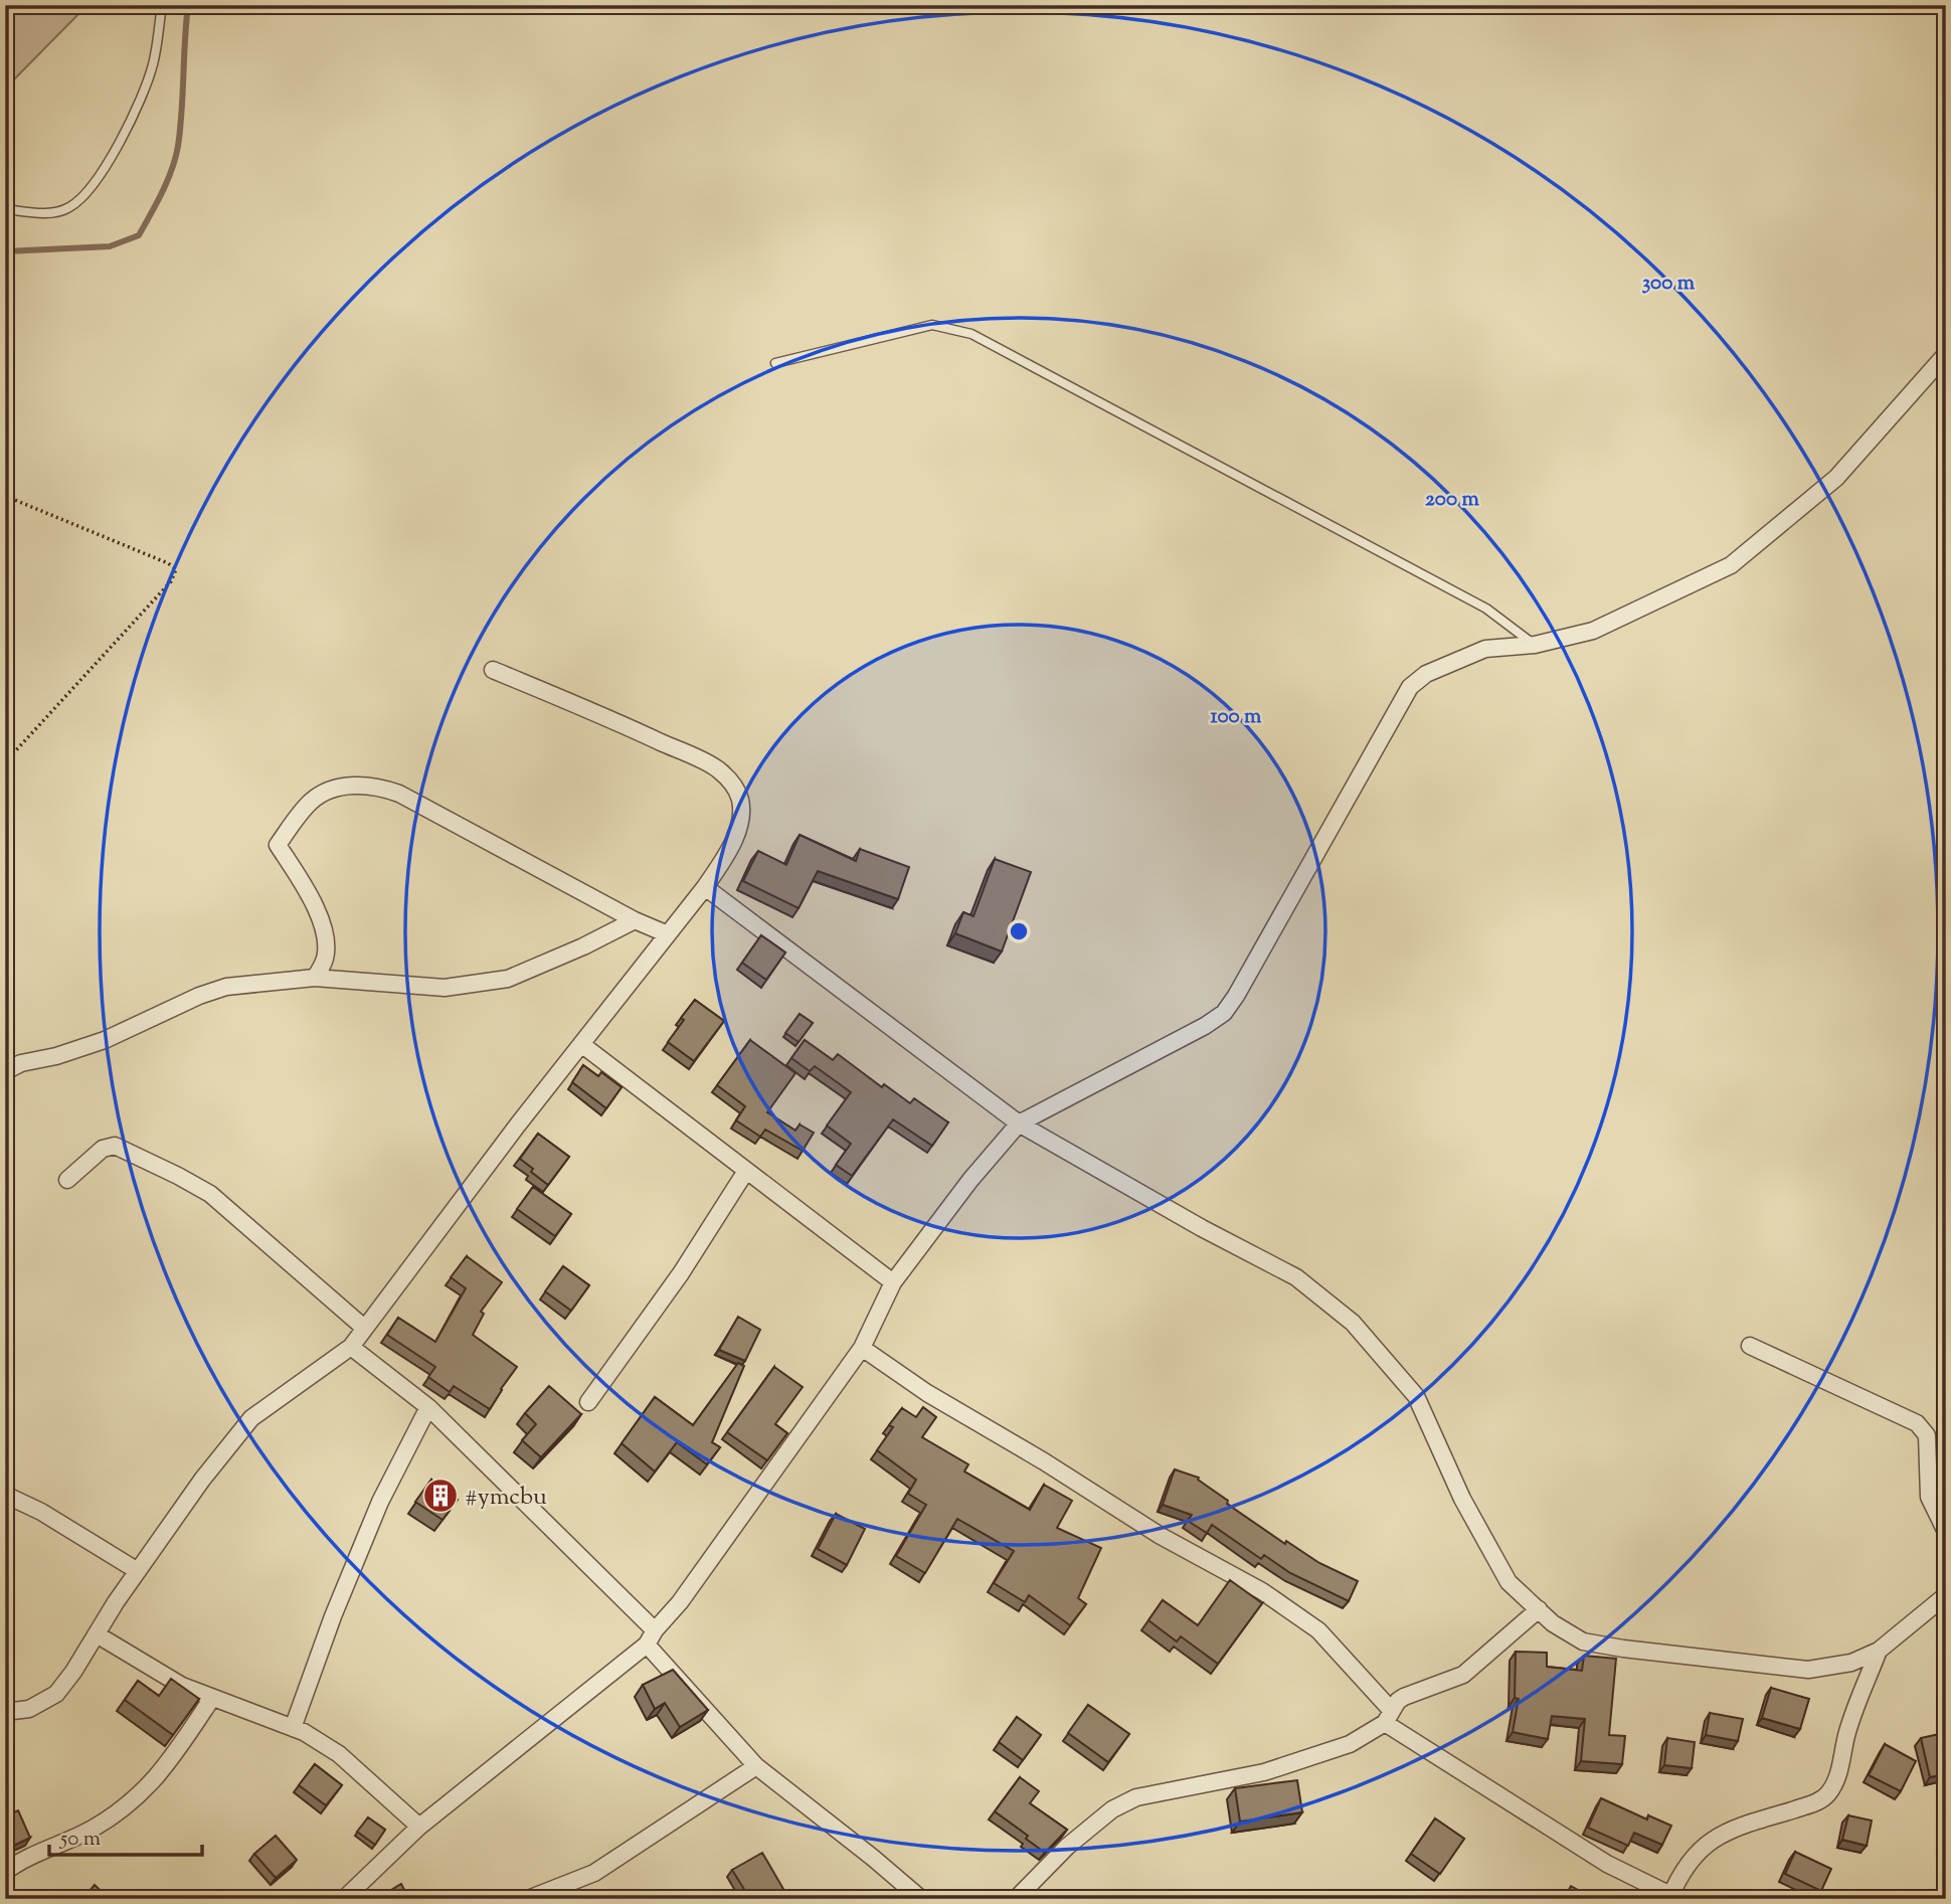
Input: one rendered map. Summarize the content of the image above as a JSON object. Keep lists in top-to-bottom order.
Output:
{
  "places": {
    "building": ["#ymcbu"]
  },
  "scale_bar": "50 m",
  "rings": ["300 m", "200 m", "100 m"]
}
